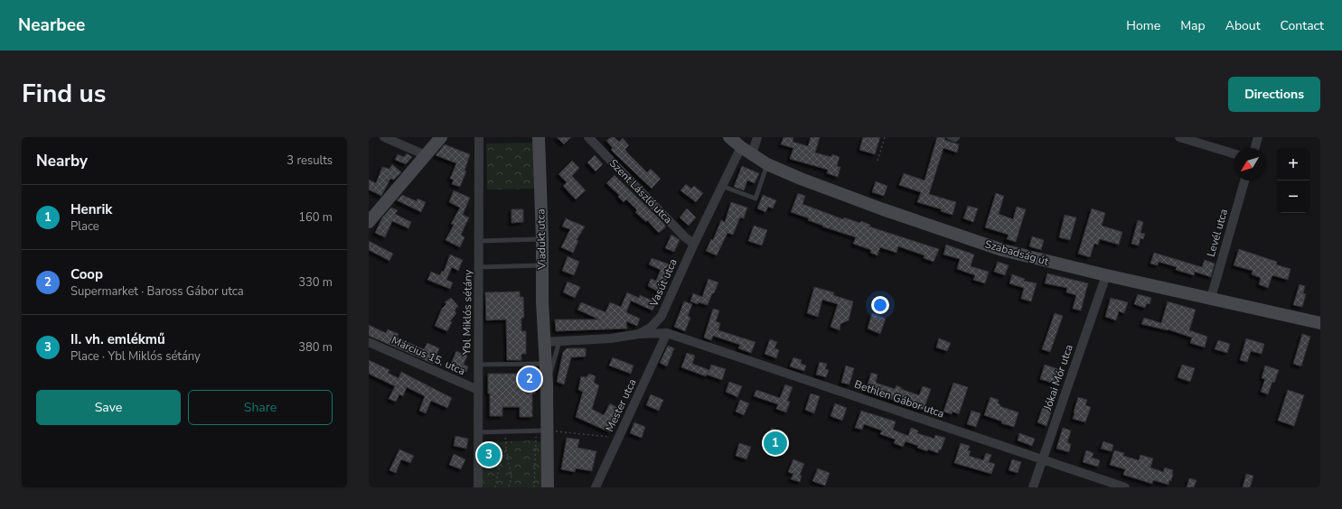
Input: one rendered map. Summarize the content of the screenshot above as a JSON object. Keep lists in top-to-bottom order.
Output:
{
  "streets": {
    "main road": ["Viadukt utca", "Szabadság út"],
    "street": [
      "Szent László utca",
      "Levél utca",
      "Vasút utca",
      "Ybl Miklós sétány",
      "Március 15. utca",
      "Jókai Mór utca",
      "Bethlen Gábor utca",
      "Mester utca"
    ]
  },
  "crossings": [
    ["Szent László utca", "Vasút utca"],
    ["Levél utca", "Szabadság út"],
    ["Viadukt utca", "Vasút utca"],
    ["Szabadság út", "Vasút utca"],
    ["Szabadság út", "Jókai Mór utca"],
    ["Vasút utca", "Bethlen Gábor utca"],
    ["Ybl Miklós sétány", "Március 15. utca"],
    ["Jókai Mór utca", "Bethlen Gábor utca"],
    ["Bethlen Gábor utca", "Mester utca"]
  ],
  "north": "bottom left",
  "page": {
    "header": "Nearbee",
    "nav": [
      "Home",
      "Map",
      "About",
      "Contact"
    ],
    "title": "Find us",
    "buttons": [
      "Directions",
      ["Save", "Share"]
    ],
    "heading": ["Nearby", "3 results"],
    "map_buttons": ["+", "−"],
    "list": [
      {
        "mark": "1",
        "name": "Henrik",
        "note": "Place",
        "value": "160 m"
      },
      {
        "mark": "2",
        "name": "Coop",
        "note": "Supermarket · Baross Gábor utca",
        "value": "330 m"
      },
      {
        "mark": "3",
        "name": "II. vh. emlékmű",
        "note": "Place · Ybl Miklós sétány",
        "value": "380 m"
      }
    ],
    "pins": ["2", "1", "3"]
  }
}
